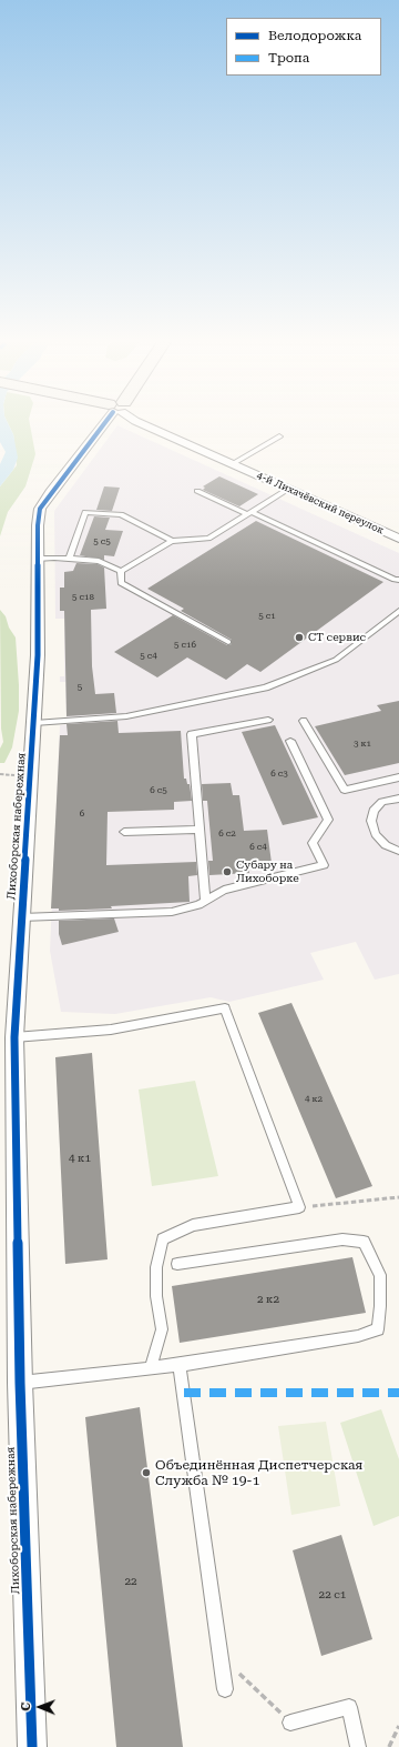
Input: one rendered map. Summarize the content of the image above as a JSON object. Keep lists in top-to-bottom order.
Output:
{
  "streets": {
    "street": ["4-й Лихачёвский переулок", "Лихоборская набережная"]
  },
  "places": ["СТ сервис", "Субару на Лихоборке", "Объединённая Диспетчерская Служба № 19-1"],
  "house_numbers": [
    "5 с5",
    "5 с18",
    "5 с1",
    "5 с16",
    "5 с4",
    "5",
    "3 к1",
    "6 с3",
    "6 с5",
    "6",
    "6 с2",
    "6 с4",
    "4 к2",
    "4 к1",
    "2 к2",
    "22",
    "22 с1"
  ],
  "legend": ["Велодорожка", "Тропа"],
  "north": "left"
}
